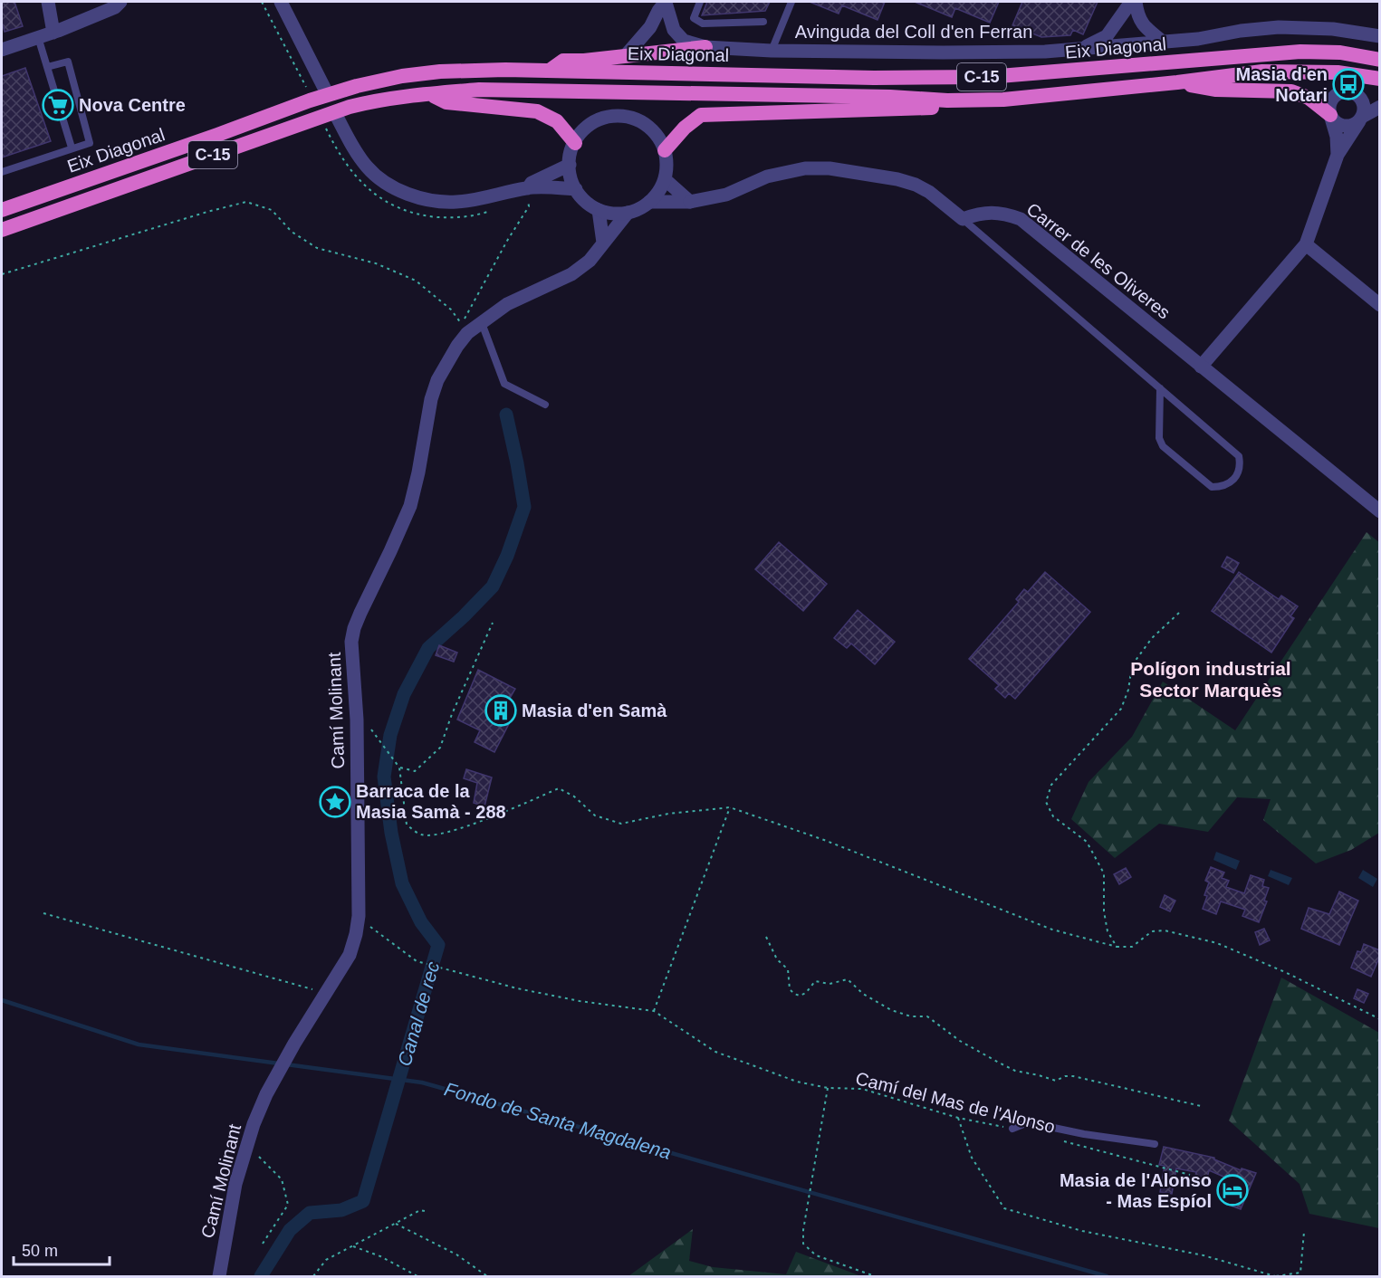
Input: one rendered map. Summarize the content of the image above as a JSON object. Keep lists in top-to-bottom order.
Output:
{
  "streets": {
    "highway": ["Eix Diagonal", "C-15"],
    "street": ["Avinguda del Coll d'en Ferran", "Carrer de les Oliveres", "Camí Molinant"],
    "path": ["Camí del Mas de l'Alonso"]
  },
  "crossings": [
    ["C-15", "Camí Molinant"],
    ["Camí Molinant", "Camí del Mas de l'Alonso"]
  ],
  "districts": ["Polígon industrial Sector Marquès"],
  "water": ["Canal de rec", "Fondo de Santa Magdalena"],
  "places": {
    "bus stop": ["Masia d'en Notari"],
    "supermarket": ["Nova Centre"],
    "building": ["Masia d'en Samà"],
    "place": ["Barraca de la Masia Samà - 288"],
    "hotel": ["Masia de l'Alonso - Mas Espíol"]
  },
  "scale_bar": "50 m"
}
